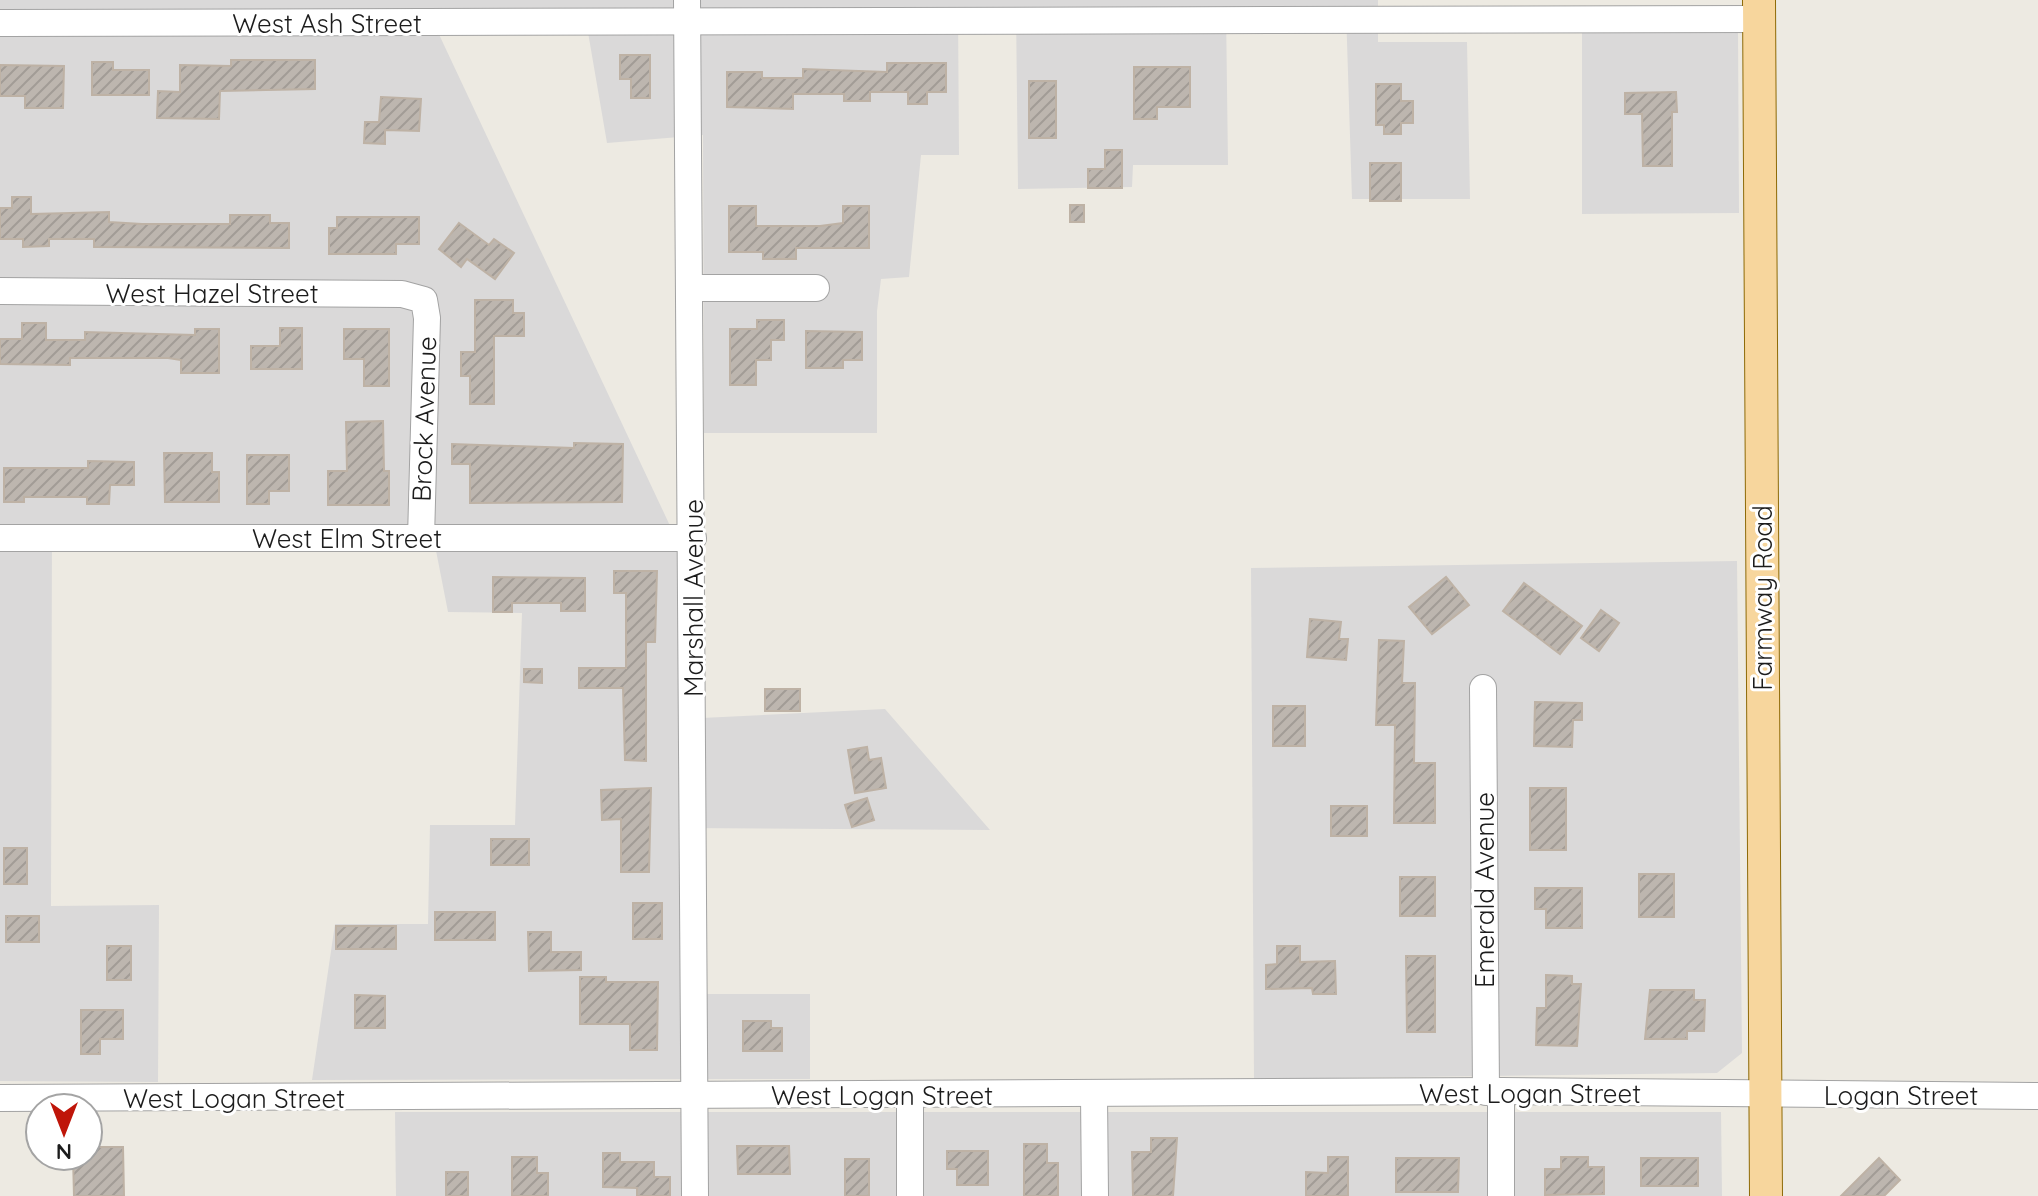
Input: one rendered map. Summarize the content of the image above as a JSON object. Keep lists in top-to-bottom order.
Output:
{
  "streets": {
    "main road": ["Farmway Road"],
    "street": [
      "West Ash Street",
      "West Hazel Street",
      "Brock Avenue",
      "West Elm Street",
      "Marshall Avenue",
      "Emerald Avenue",
      "West Logan Street",
      "Logan Street"
    ]
  },
  "crossings": [
    ["West Ash Street", "Marshall Avenue"],
    ["West Ash Street", "Farmway Road"],
    ["West Hazel Street", "Brock Avenue"],
    ["Brock Avenue", "West Elm Street"],
    ["West Elm Street", "Marshall Avenue"],
    ["Marshall Avenue", "West Logan Street"],
    ["Farmway Road", "West Logan Street"],
    ["Farmway Road", "Logan Street"],
    ["Emerald Avenue", "West Logan Street"],
    ["West Logan Street", "Logan Street"]
  ],
  "north": "bottom"
}
